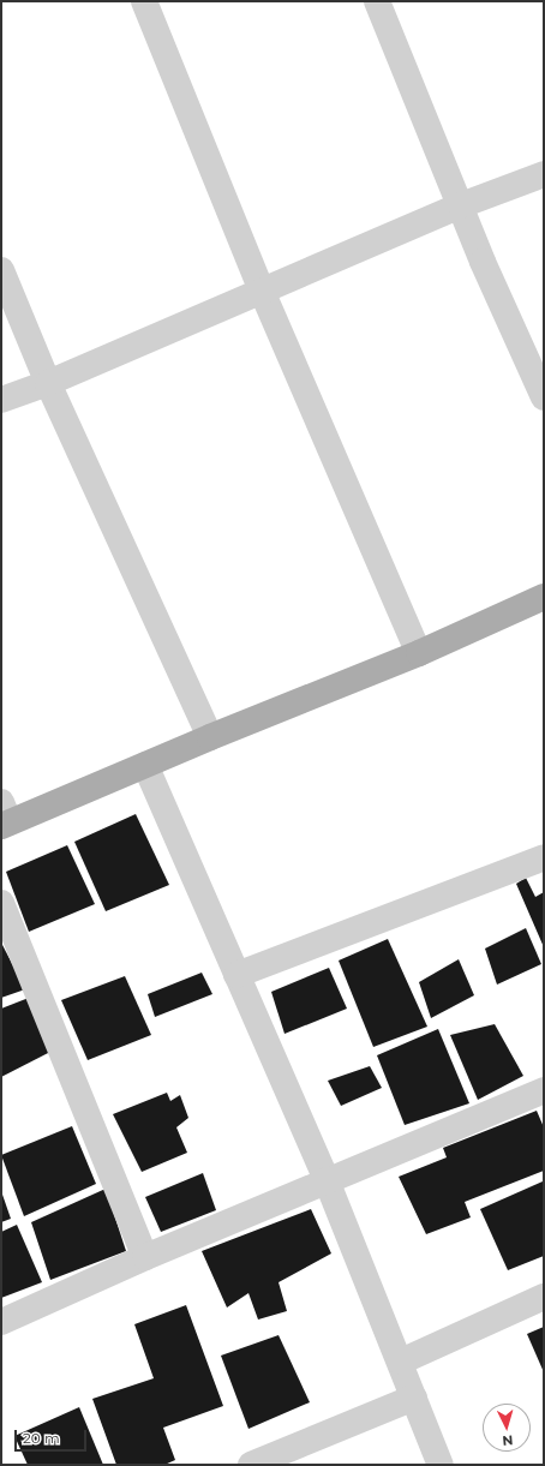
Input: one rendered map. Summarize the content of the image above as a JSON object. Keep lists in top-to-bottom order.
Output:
{
  "scale_bar": "20 m",
  "north": "bottom"
}
